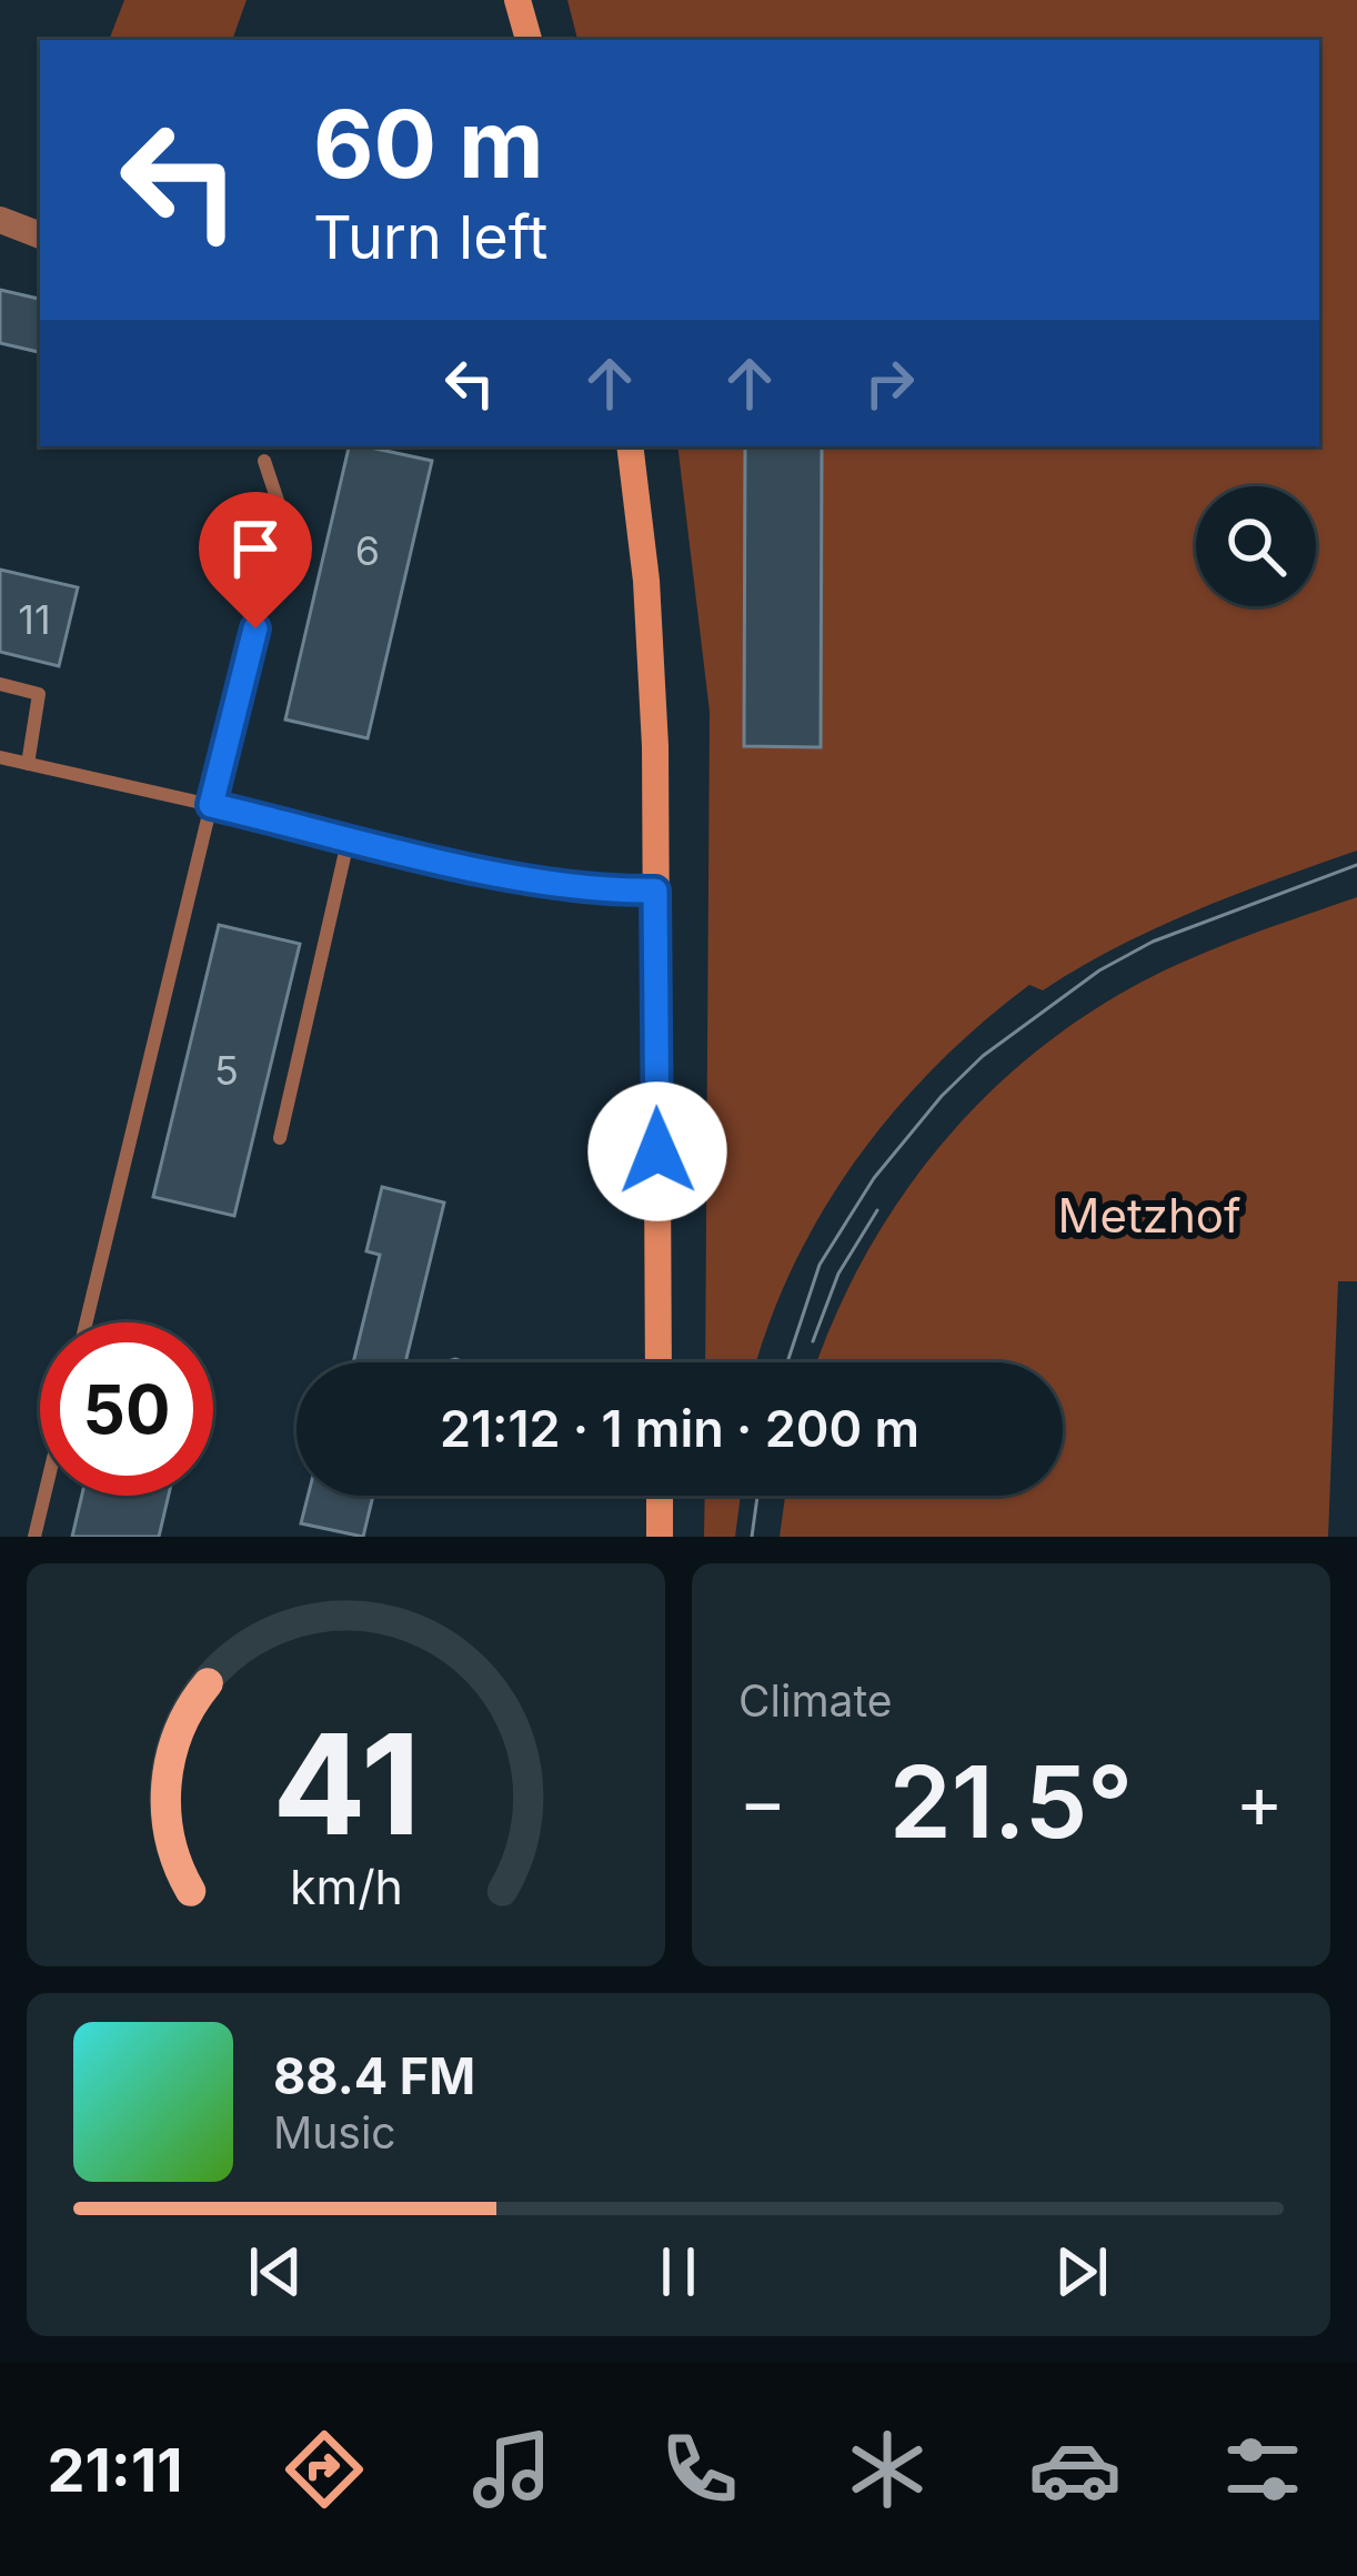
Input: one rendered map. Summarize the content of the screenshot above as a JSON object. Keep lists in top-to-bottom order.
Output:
{
  "parks": ["Metzhof"],
  "house_numbers": ["6", "11", "5"],
  "page": {
    "turn": ["60 m", "Turn left"],
    "limit": "50",
    "trip": "21:12 · 1 min · 200 m",
    "tile": "Climate",
    "heat": ["−", "21.5°", "+"],
    "song": ["88.4 FM", "Music"],
    "tabs": "21:11",
    "gauge": ["41", "km/h"]
  }
}
